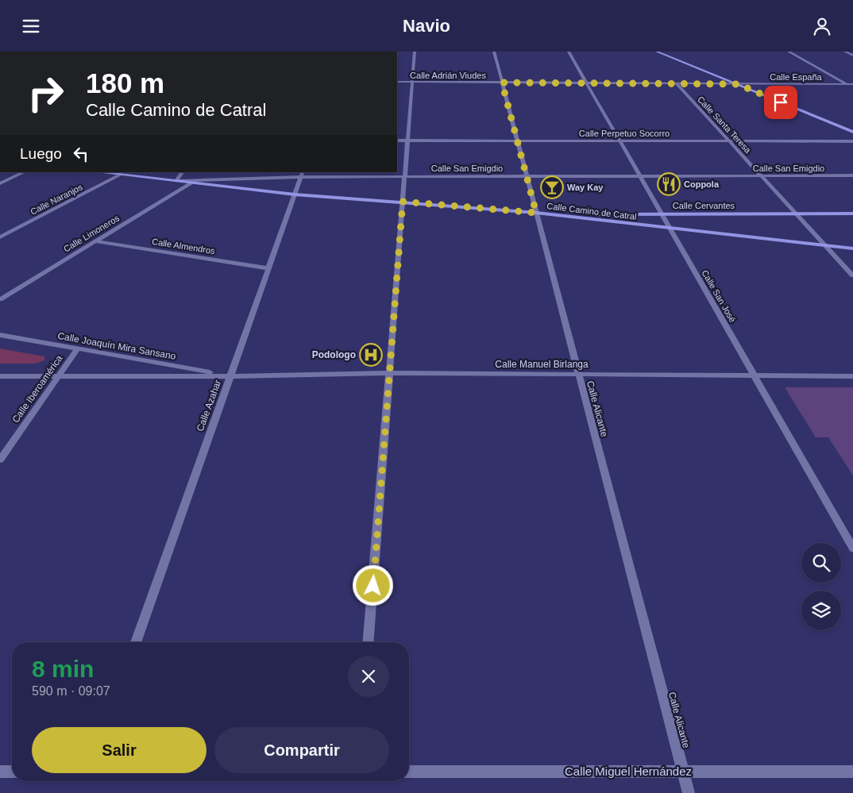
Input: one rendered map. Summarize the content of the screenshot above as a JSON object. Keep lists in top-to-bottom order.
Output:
{
  "streets": {
    "street": [
      "Calle Adrián Viudes",
      "Calle España",
      "Calle Santa Teresa",
      "Calle Perpetuo Socorro",
      "Calle San Emigdio",
      "Calle Naranjos",
      "Calle Cervantes",
      "Calle Camino de Catral",
      "Calle Limoneros",
      "Calle Almendros",
      "Calle San José",
      "Calle Joaquín Mira Sansano",
      "Calle Manuel Birlanga",
      "Calle Iberoamérica",
      "Calle Azahar",
      "Calle Alicante",
      "Calle Miguel Hernández"
    ]
  },
  "crossings": [
    ["Calle Adrián Viudes", "Calle España"],
    ["Calle Adrián Viudes", "Calle Santa Teresa"],
    ["Calle Adrián Viudes", "Calle San José"],
    ["Calle Adrián Viudes", "Calle Alicante"],
    ["Calle Santa Teresa", "Calle Perpetuo Socorro"],
    ["Calle Santa Teresa", "Calle San Emigdio"],
    ["Calle Santa Teresa", "Calle Cervantes"],
    ["Calle Santa Teresa", "Calle Camino de Catral"],
    ["Calle Perpetuo Socorro", "Calle San José"],
    ["Calle Perpetuo Socorro", "Calle Alicante"],
    ["Calle San Emigdio", "Calle Camino de Catral"],
    ["Calle San Emigdio", "Calle San José"],
    ["Calle San Emigdio", "Calle Azahar"],
    ["Calle San Emigdio", "Calle Alicante"],
    ["Calle Naranjos", "Calle Camino de Catral"],
    ["Calle Cervantes", "Calle Camino de Catral"],
    ["Calle Cervantes", "Calle San José"],
    ["Calle Camino de Catral", "Calle Limoneros"],
    ["Calle Camino de Catral", "Calle San José"],
    ["Calle Camino de Catral", "Calle Azahar"],
    ["Calle Camino de Catral", "Calle Alicante"],
    ["Calle Limoneros", "Calle Almendros"],
    ["Calle Almendros", "Calle Azahar"],
    ["Calle San José", "Calle Manuel Birlanga"],
    ["Calle Joaquín Mira Sansano", "Calle Manuel Birlanga"],
    ["Calle Joaquín Mira Sansano", "Calle Iberoamérica"],
    ["Calle Joaquín Mira Sansano", "Calle Azahar"],
    ["Calle Manuel Birlanga", "Calle Azahar"],
    ["Calle Manuel Birlanga", "Calle Alicante"],
    ["Calle Alicante", "Calle Miguel Hernández"]
  ],
  "places": {
    "restaurant": ["Coppola"],
    "bar": ["Way Kay"],
    "hospital": ["Podologo"]
  },
  "page": {
    "header": "Navio",
    "turn": ["180 m", "Calle Camino de Catral"],
    "then": "Luego",
    "heading": ["8 min", "590 m · 09:07"],
    "buttons": ["Salir", "Compartir"]
  }
}
